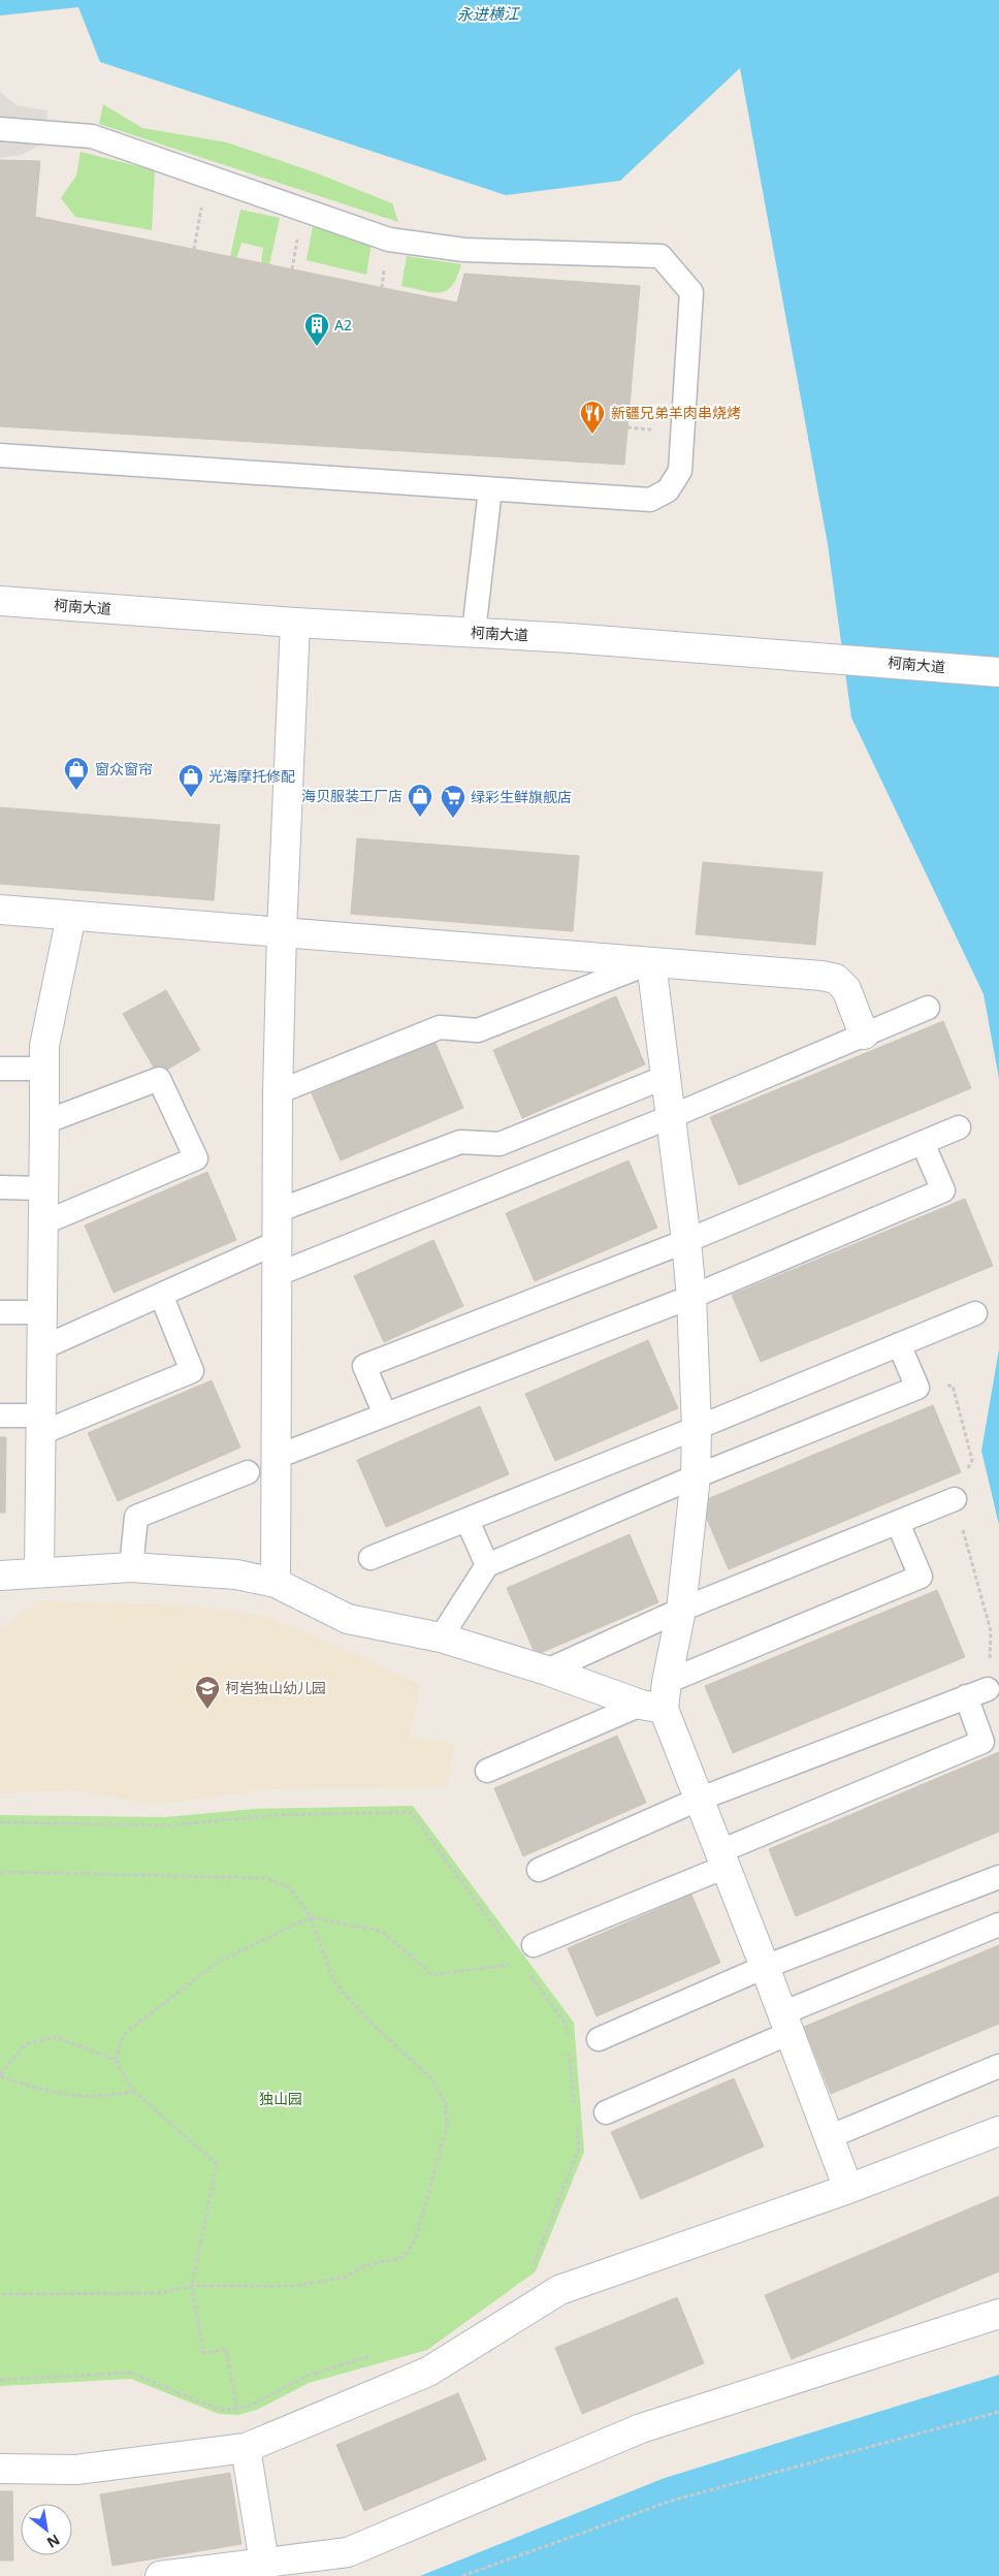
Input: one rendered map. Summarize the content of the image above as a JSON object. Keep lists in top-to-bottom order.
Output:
{
  "streets": {
    "street": ["柯南大道"]
  },
  "water": ["永进横江"],
  "parks": ["独山园"],
  "places": {
    "building": ["A2"],
    "restaurant": ["新疆兄弟羊肉串烧烤"],
    "shop": ["窗众窗帘", "光海摩托修配", "海贝服装工厂店"],
    "supermarket": ["绿彩生鲜旗舰店"],
    "school or university": ["柯岩独山幼儿园"]
  },
  "north": "bottom right"
}
